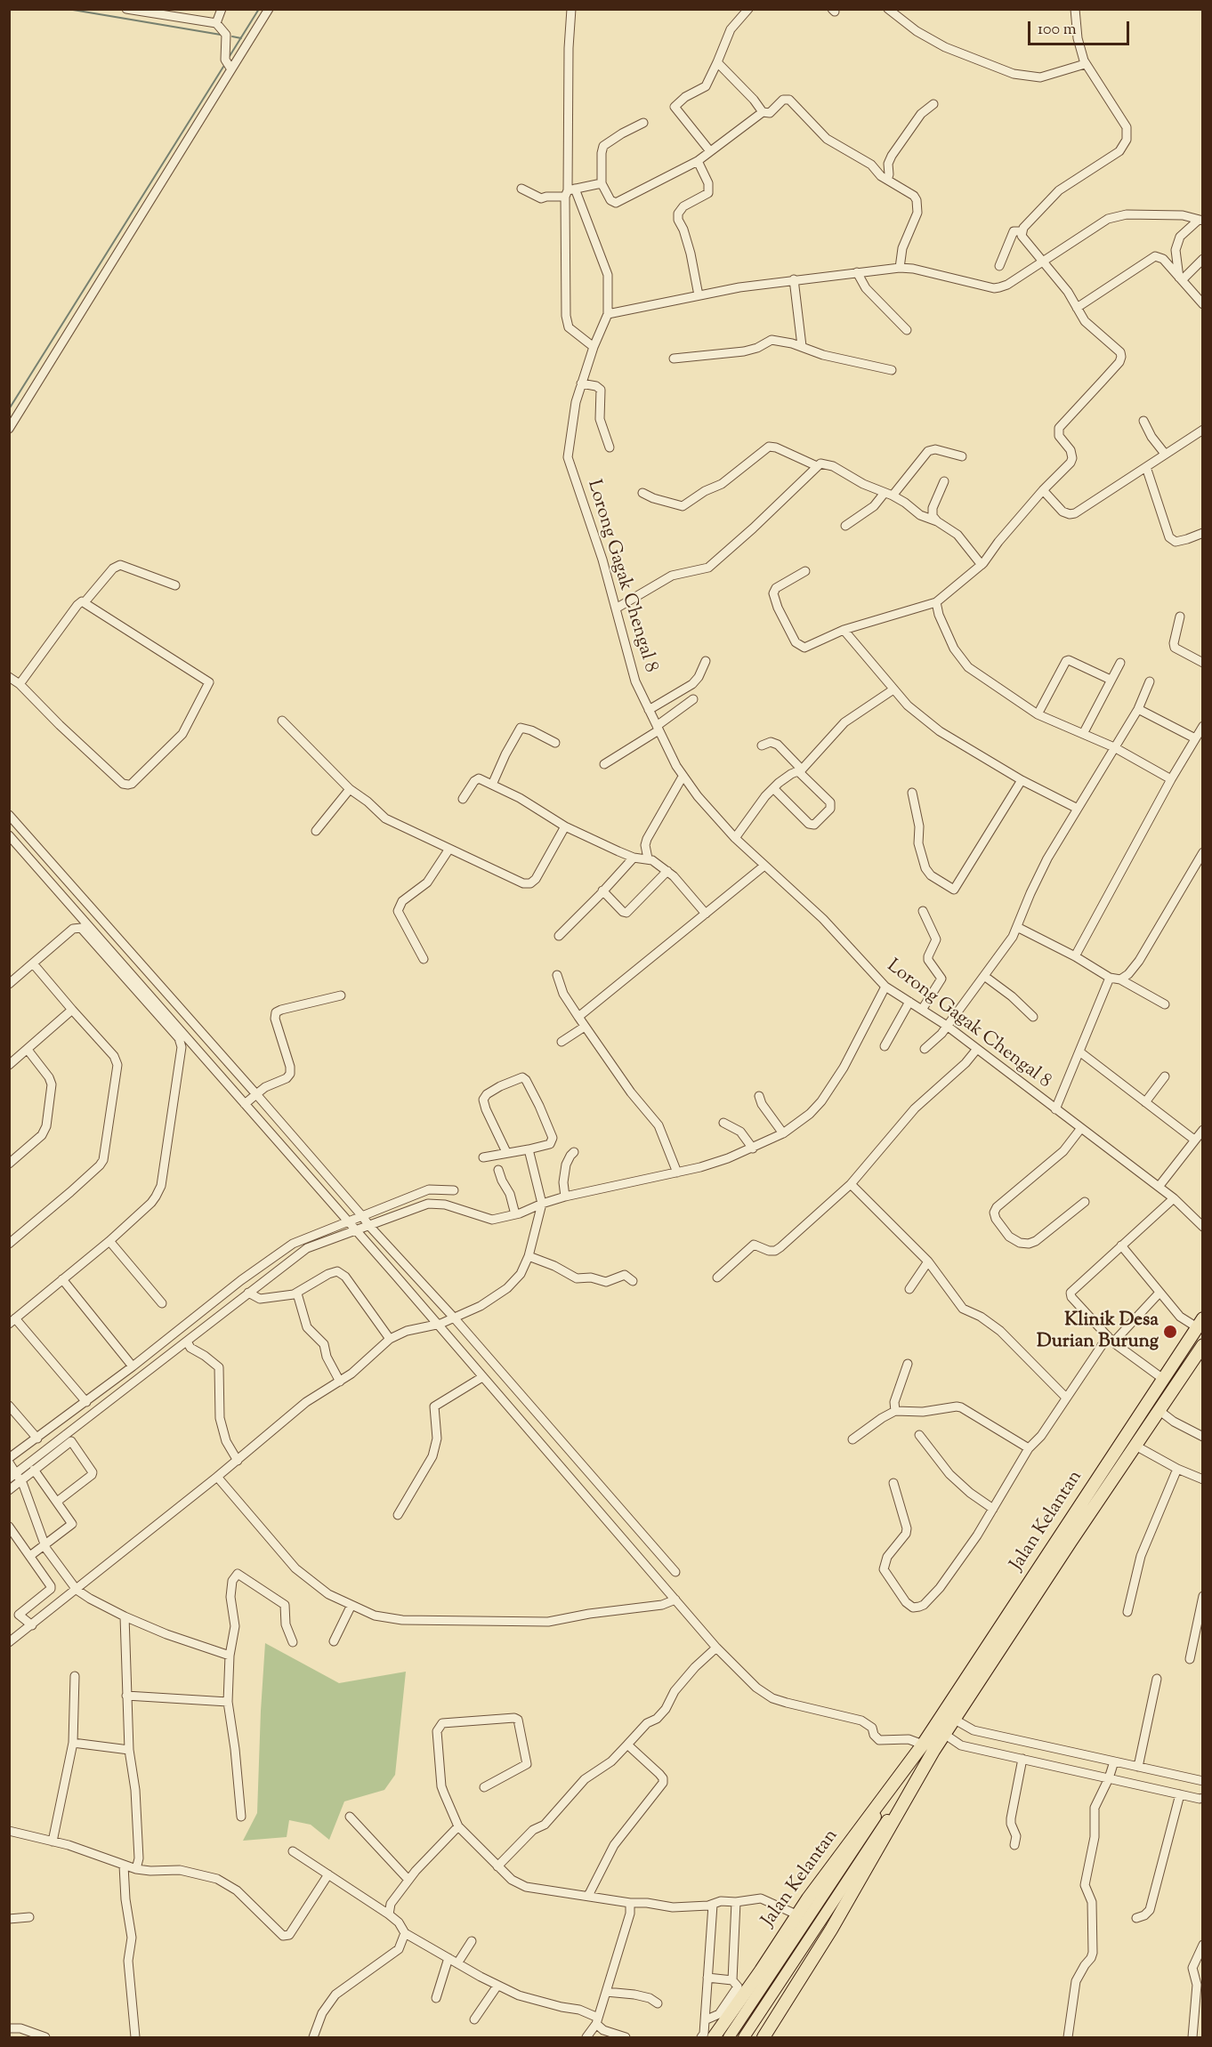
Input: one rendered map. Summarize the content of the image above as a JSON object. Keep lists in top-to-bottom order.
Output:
{
  "streets": {
    "highway": ["Jalan Kelantan"],
    "street": ["Lorong Gagak Chengal 8"]
  },
  "places": ["Klinik Desa Durian Burung"],
  "scale_bar": "100 m"
}
